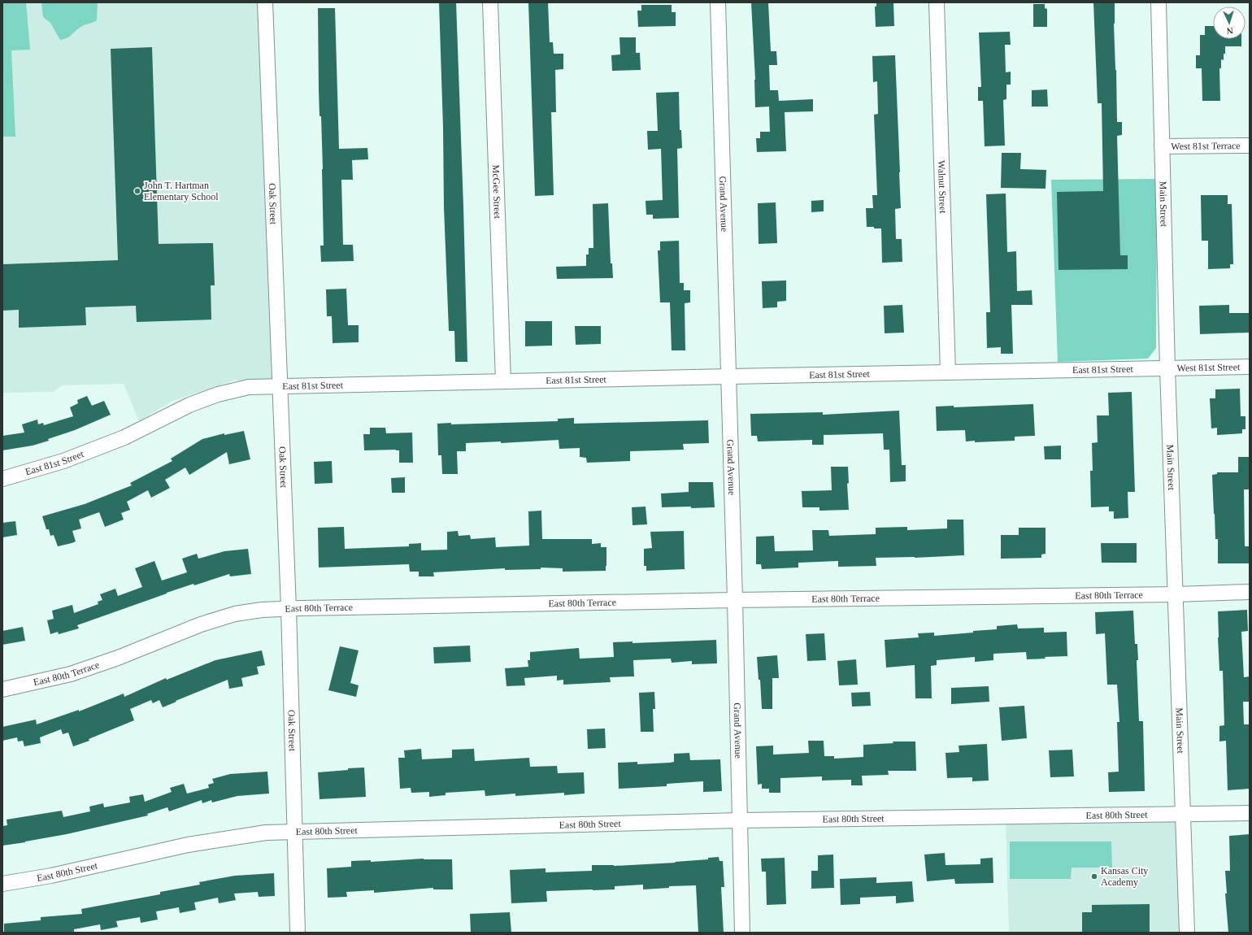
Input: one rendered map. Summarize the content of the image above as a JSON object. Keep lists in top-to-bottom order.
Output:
{
  "streets": {
    "street": [
      "West 81st Terrace",
      "Walnut Street",
      "McGee Street",
      "Oak Street",
      "Grand Avenue",
      "Main Street",
      "West 81st Street",
      "East 81st Street",
      "East 80th Terrace",
      "East 80th Street"
    ]
  },
  "crossings": [
    ["West 81st Terrace", "Main Street"],
    ["Walnut Street", "East 81st Street"],
    ["McGee Street", "East 81st Street"],
    ["Oak Street", "East 81st Street"],
    ["Oak Street", "East 80th Terrace"],
    ["Oak Street", "East 80th Street"],
    ["Grand Avenue", "East 81st Street"],
    ["Grand Avenue", "East 80th Terrace"],
    ["Grand Avenue", "East 80th Street"],
    ["Main Street", "West 81st Street"],
    ["Main Street", "East 81st Street"],
    ["Main Street", "East 80th Terrace"],
    ["Main Street", "East 80th Street"],
    ["West 81st Street", "East 81st Street"]
  ],
  "places": ["John T. Hartman Elementary School", "Kansas City Academy"],
  "north": "bottom"
}
